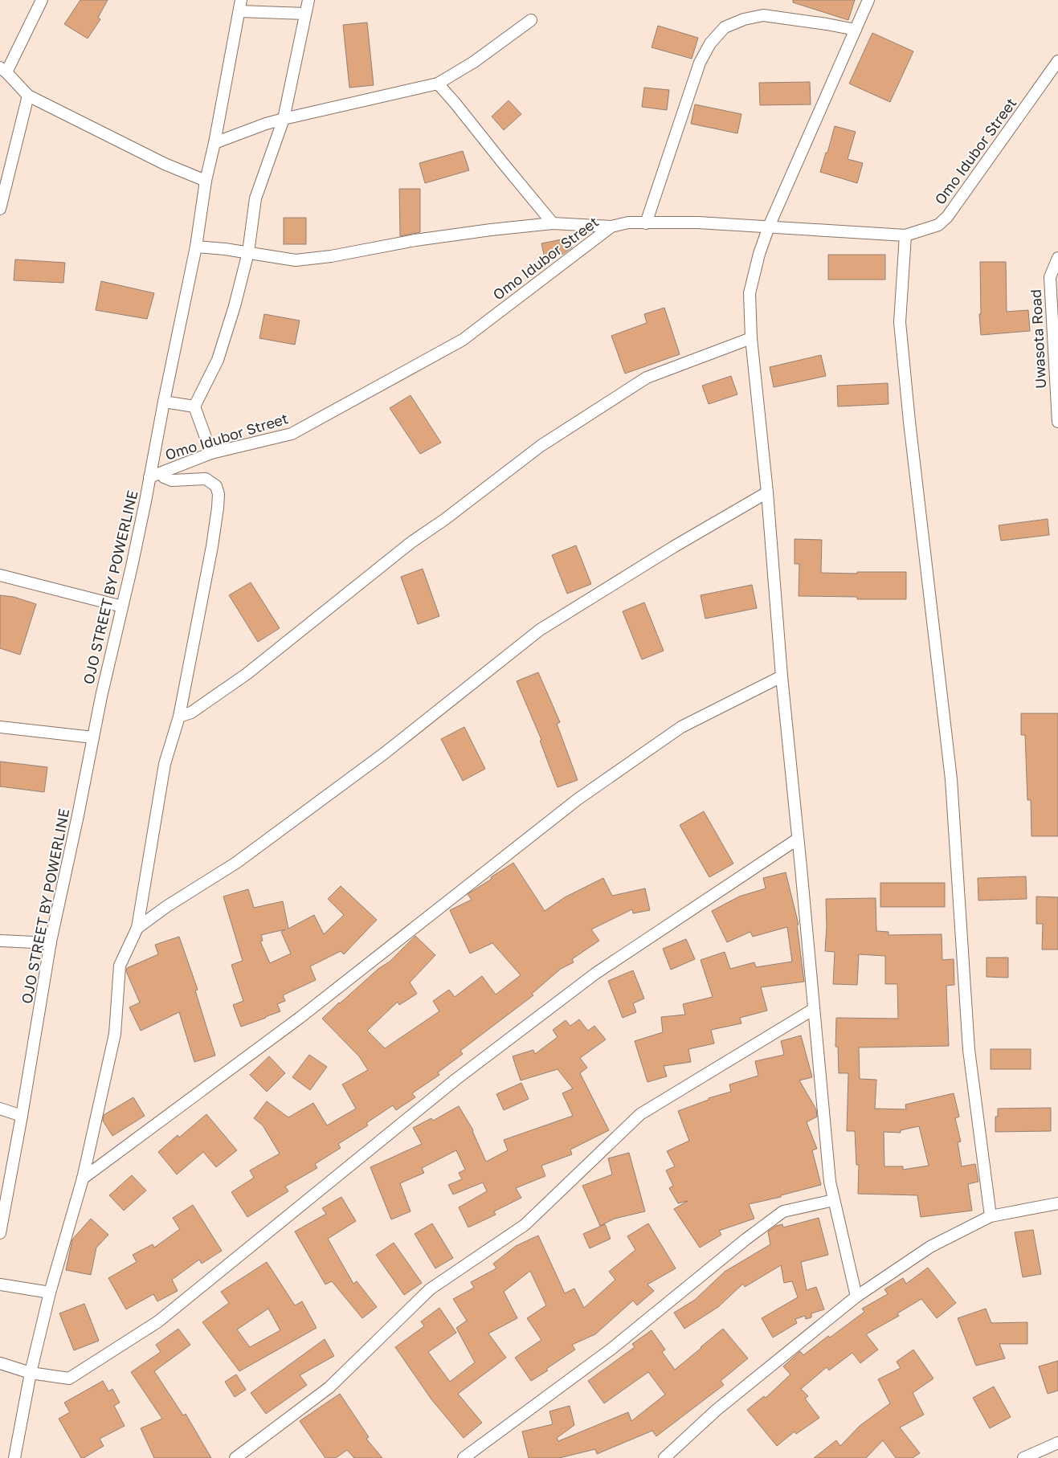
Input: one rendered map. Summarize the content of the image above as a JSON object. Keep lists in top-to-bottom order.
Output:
{
  "streets": {
    "street": ["Omo Idubor Street", "Uwasota Road", "OJO STREET BY POWERLINE"]
  },
  "crossings": [
    ["Omo Idubor Street", "OJO STREET BY POWERLINE"]
  ]
}
